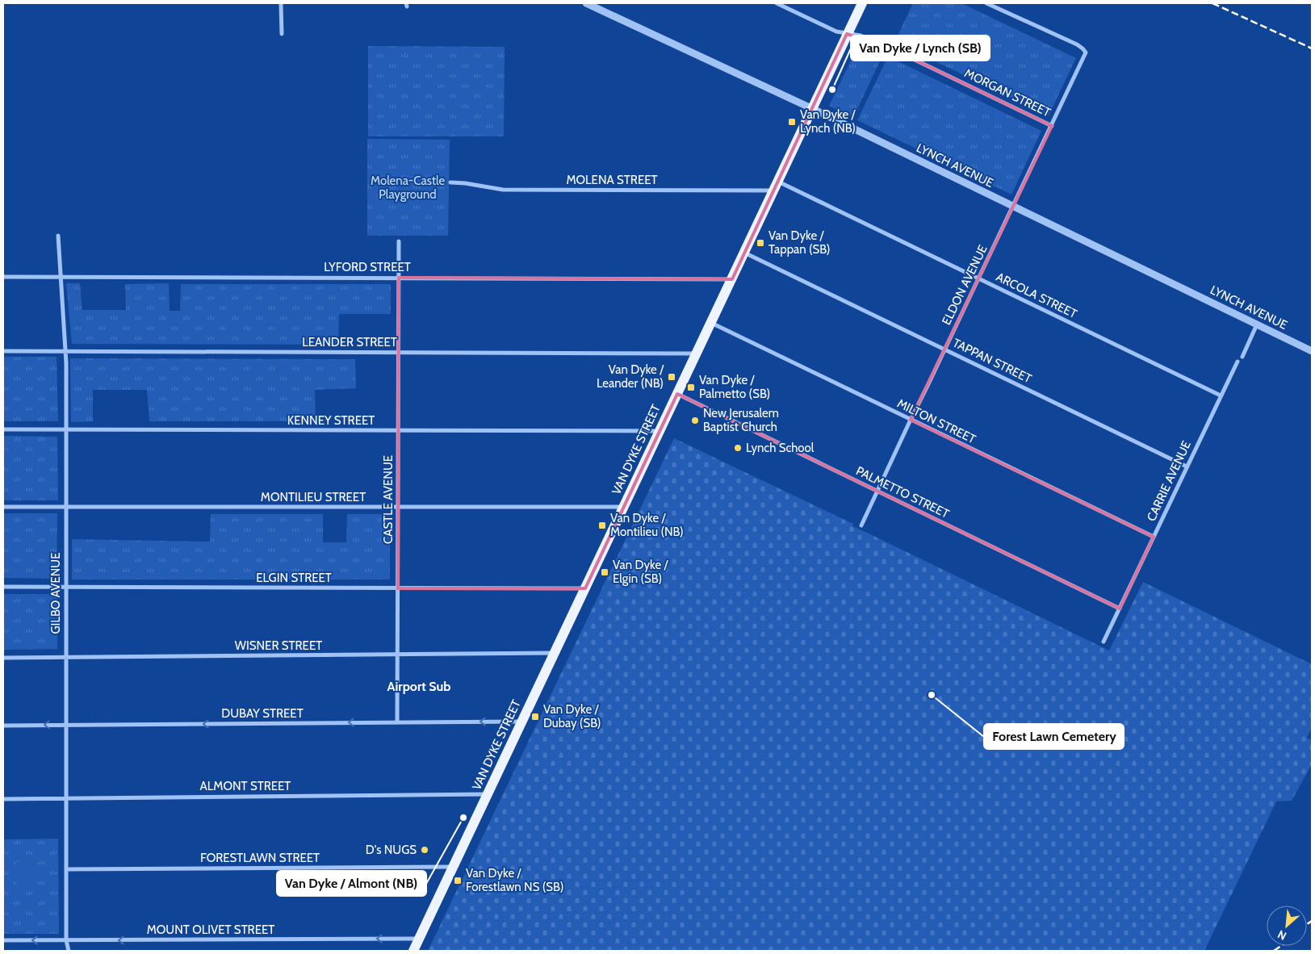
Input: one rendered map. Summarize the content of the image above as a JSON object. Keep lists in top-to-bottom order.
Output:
{
  "streets": {
    "main road": ["VAN DYKE STREET"],
    "street": [
      "MORGAN STREET",
      "LYNCH AVENUE",
      "MOLENA STREET",
      "LYFORD STREET",
      "ELDON AVENUE",
      "ARCOLA STREET",
      "LEANDER STREET",
      "TAPPAN STREET",
      "KENNEY STREET",
      "MILTON STREET",
      "CARRIE AVENUE",
      "PALMETTO STREET",
      "MONTILIEU STREET",
      "CASTLE AVENUE",
      "ELGIN STREET",
      "GILBO AVENUE",
      "WISNER STREET",
      "DUBAY STREET",
      "ALMONT STREET",
      "FORESTLAWN STREET",
      "MOUNT OLIVET STREET"
    ]
  },
  "crossings": [
    ["MORGAN STREET", "ELDON AVENUE"],
    ["MORGAN STREET", "VAN DYKE STREET"],
    ["LYNCH AVENUE", "ELDON AVENUE"],
    ["LYNCH AVENUE", "VAN DYKE STREET"],
    ["MOLENA STREET", "ARCOLA STREET"],
    ["MOLENA STREET", "VAN DYKE STREET"],
    ["LYFORD STREET", "VAN DYKE STREET"],
    ["LYFORD STREET", "CASTLE AVENUE"],
    ["LYFORD STREET", "GILBO AVENUE"],
    ["ELDON AVENUE", "ARCOLA STREET"],
    ["ELDON AVENUE", "TAPPAN STREET"],
    ["ELDON AVENUE", "MILTON STREET"],
    ["ELDON AVENUE", "PALMETTO STREET"],
    ["ARCOLA STREET", "VAN DYKE STREET"],
    ["ARCOLA STREET", "CARRIE AVENUE"],
    ["LEANDER STREET", "VAN DYKE STREET"],
    ["LEANDER STREET", "CASTLE AVENUE"],
    ["LEANDER STREET", "GILBO AVENUE"],
    ["TAPPAN STREET", "VAN DYKE STREET"],
    ["TAPPAN STREET", "CARRIE AVENUE"],
    ["KENNEY STREET", "VAN DYKE STREET"],
    ["KENNEY STREET", "CASTLE AVENUE"],
    ["KENNEY STREET", "GILBO AVENUE"],
    ["MILTON STREET", "VAN DYKE STREET"],
    ["MILTON STREET", "CARRIE AVENUE"],
    ["VAN DYKE STREET", "PALMETTO STREET"],
    ["VAN DYKE STREET", "MONTILIEU STREET"],
    ["VAN DYKE STREET", "ELGIN STREET"],
    ["VAN DYKE STREET", "WISNER STREET"],
    ["VAN DYKE STREET", "DUBAY STREET"],
    ["VAN DYKE STREET", "ALMONT STREET"],
    ["VAN DYKE STREET", "FORESTLAWN STREET"],
    ["VAN DYKE STREET", "MOUNT OLIVET STREET"],
    ["CARRIE AVENUE", "PALMETTO STREET"],
    ["MONTILIEU STREET", "CASTLE AVENUE"],
    ["MONTILIEU STREET", "GILBO AVENUE"],
    ["CASTLE AVENUE", "ELGIN STREET"],
    ["CASTLE AVENUE", "WISNER STREET"],
    ["CASTLE AVENUE", "DUBAY STREET"],
    ["ELGIN STREET", "GILBO AVENUE"],
    ["GILBO AVENUE", "WISNER STREET"],
    ["GILBO AVENUE", "DUBAY STREET"],
    ["GILBO AVENUE", "ALMONT STREET"],
    ["GILBO AVENUE", "FORESTLAWN STREET"],
    ["GILBO AVENUE", "MOUNT OLIVET STREET"]
  ],
  "one_way": ["DUBAY STREET", "MOUNT OLIVET STREET"],
  "districts": ["Airport Sub"],
  "parks": ["Molena-Castle Playground"],
  "places": {
    "other": [
      "Van Dyke / Lynch (SB)",
      "New Jerusalem Baptist Church",
      "Lynch School",
      "Forest Lawn Cemetery",
      "Van Dyke / Almont (NB)",
      "D's NUGS"
    ],
    "transit": [
      "Van Dyke / Lynch (NB)",
      "Van Dyke / Tappan (SB)",
      "Van Dyke / Leander (NB)",
      "Van Dyke / Palmetto (SB)",
      "Van Dyke / Montilieu (NB)",
      "Van Dyke / Elgin (SB)",
      "Van Dyke / Dubay (SB)",
      "Van Dyke / Forestlawn NS (SB)"
    ]
  },
  "north": "bottom left"
}
